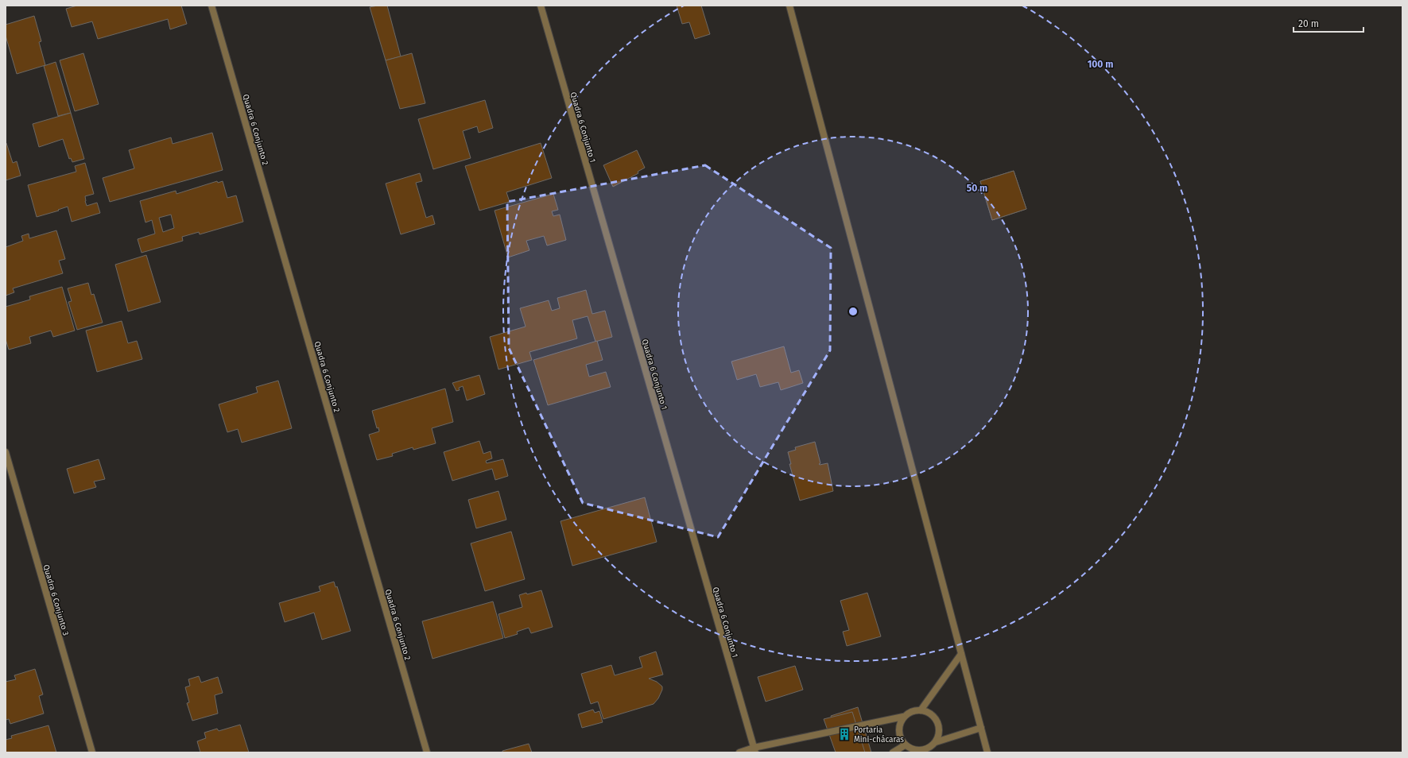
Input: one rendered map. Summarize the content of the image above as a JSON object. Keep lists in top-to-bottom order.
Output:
{
  "streets": {
    "street": ["Quadra 6 Conjunto 1", "Quadra 6 Conjunto 2", "Quadra 6 Conjunto 3"]
  },
  "places": {
    "building": ["Portaria Mini-chácaras"]
  },
  "scale_bar": "20 m",
  "rings": ["100 m", "50 m"]
}
